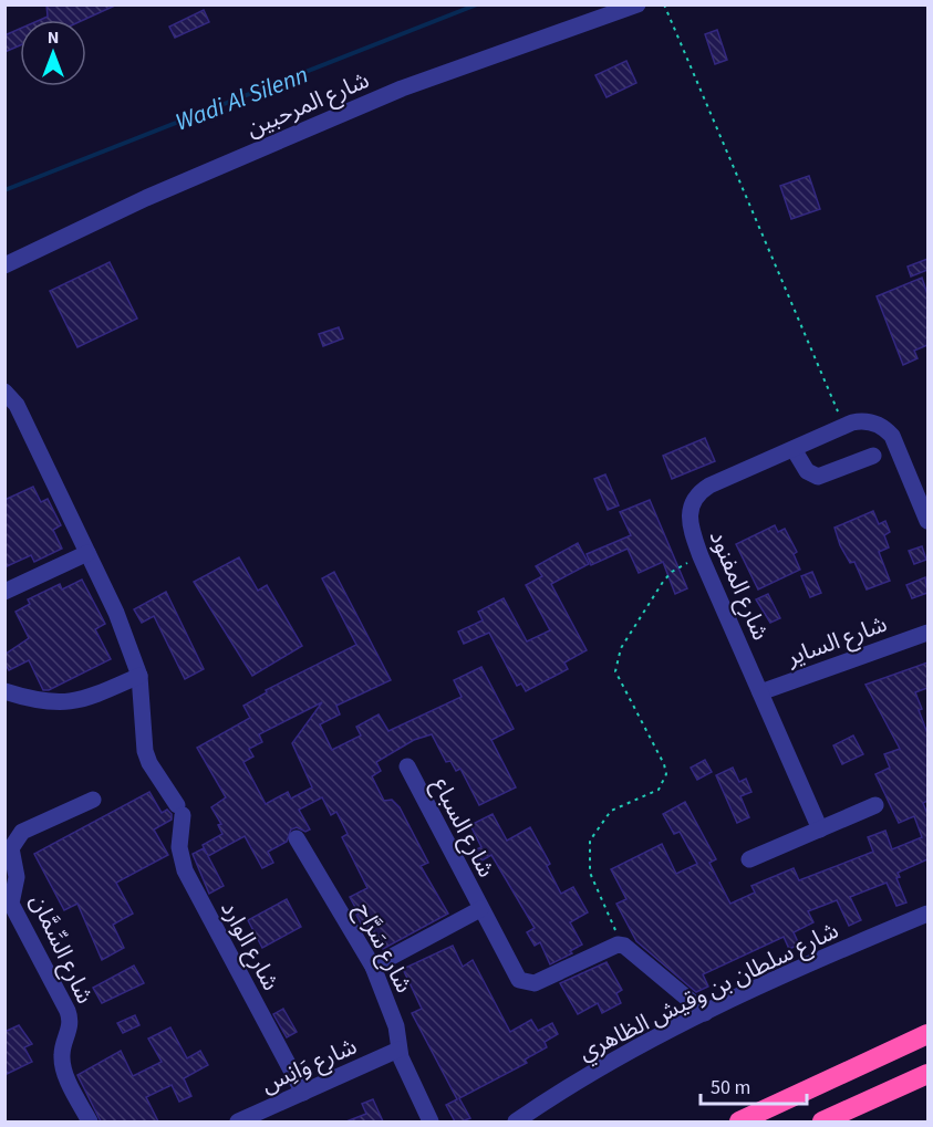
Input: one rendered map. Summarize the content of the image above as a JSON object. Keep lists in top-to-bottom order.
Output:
{
  "streets": {
    "street": [
      "شارع المرحبين",
      "شارع المفنود",
      "شارع الساير",
      "شارع السباع",
      "شارع الوارد",
      "شارع سَرَّاح",
      "شارع السِّمَّان",
      "شارع سلطان بن وقيش الظاهري",
      "شارع وَانِس"
    ]
  },
  "crossings": [
    ["شارع المفنود", "شارع الساير"],
    ["شارع السباع", "شارع سَرَّاح"],
    ["شارع الوارد", "شارع وَانِس"],
    ["شارع سَرَّاح", "شارع وَانِس"]
  ],
  "water": ["Wadi Al Silenn"],
  "scale_bar": "50 m",
  "north": "top"
}
